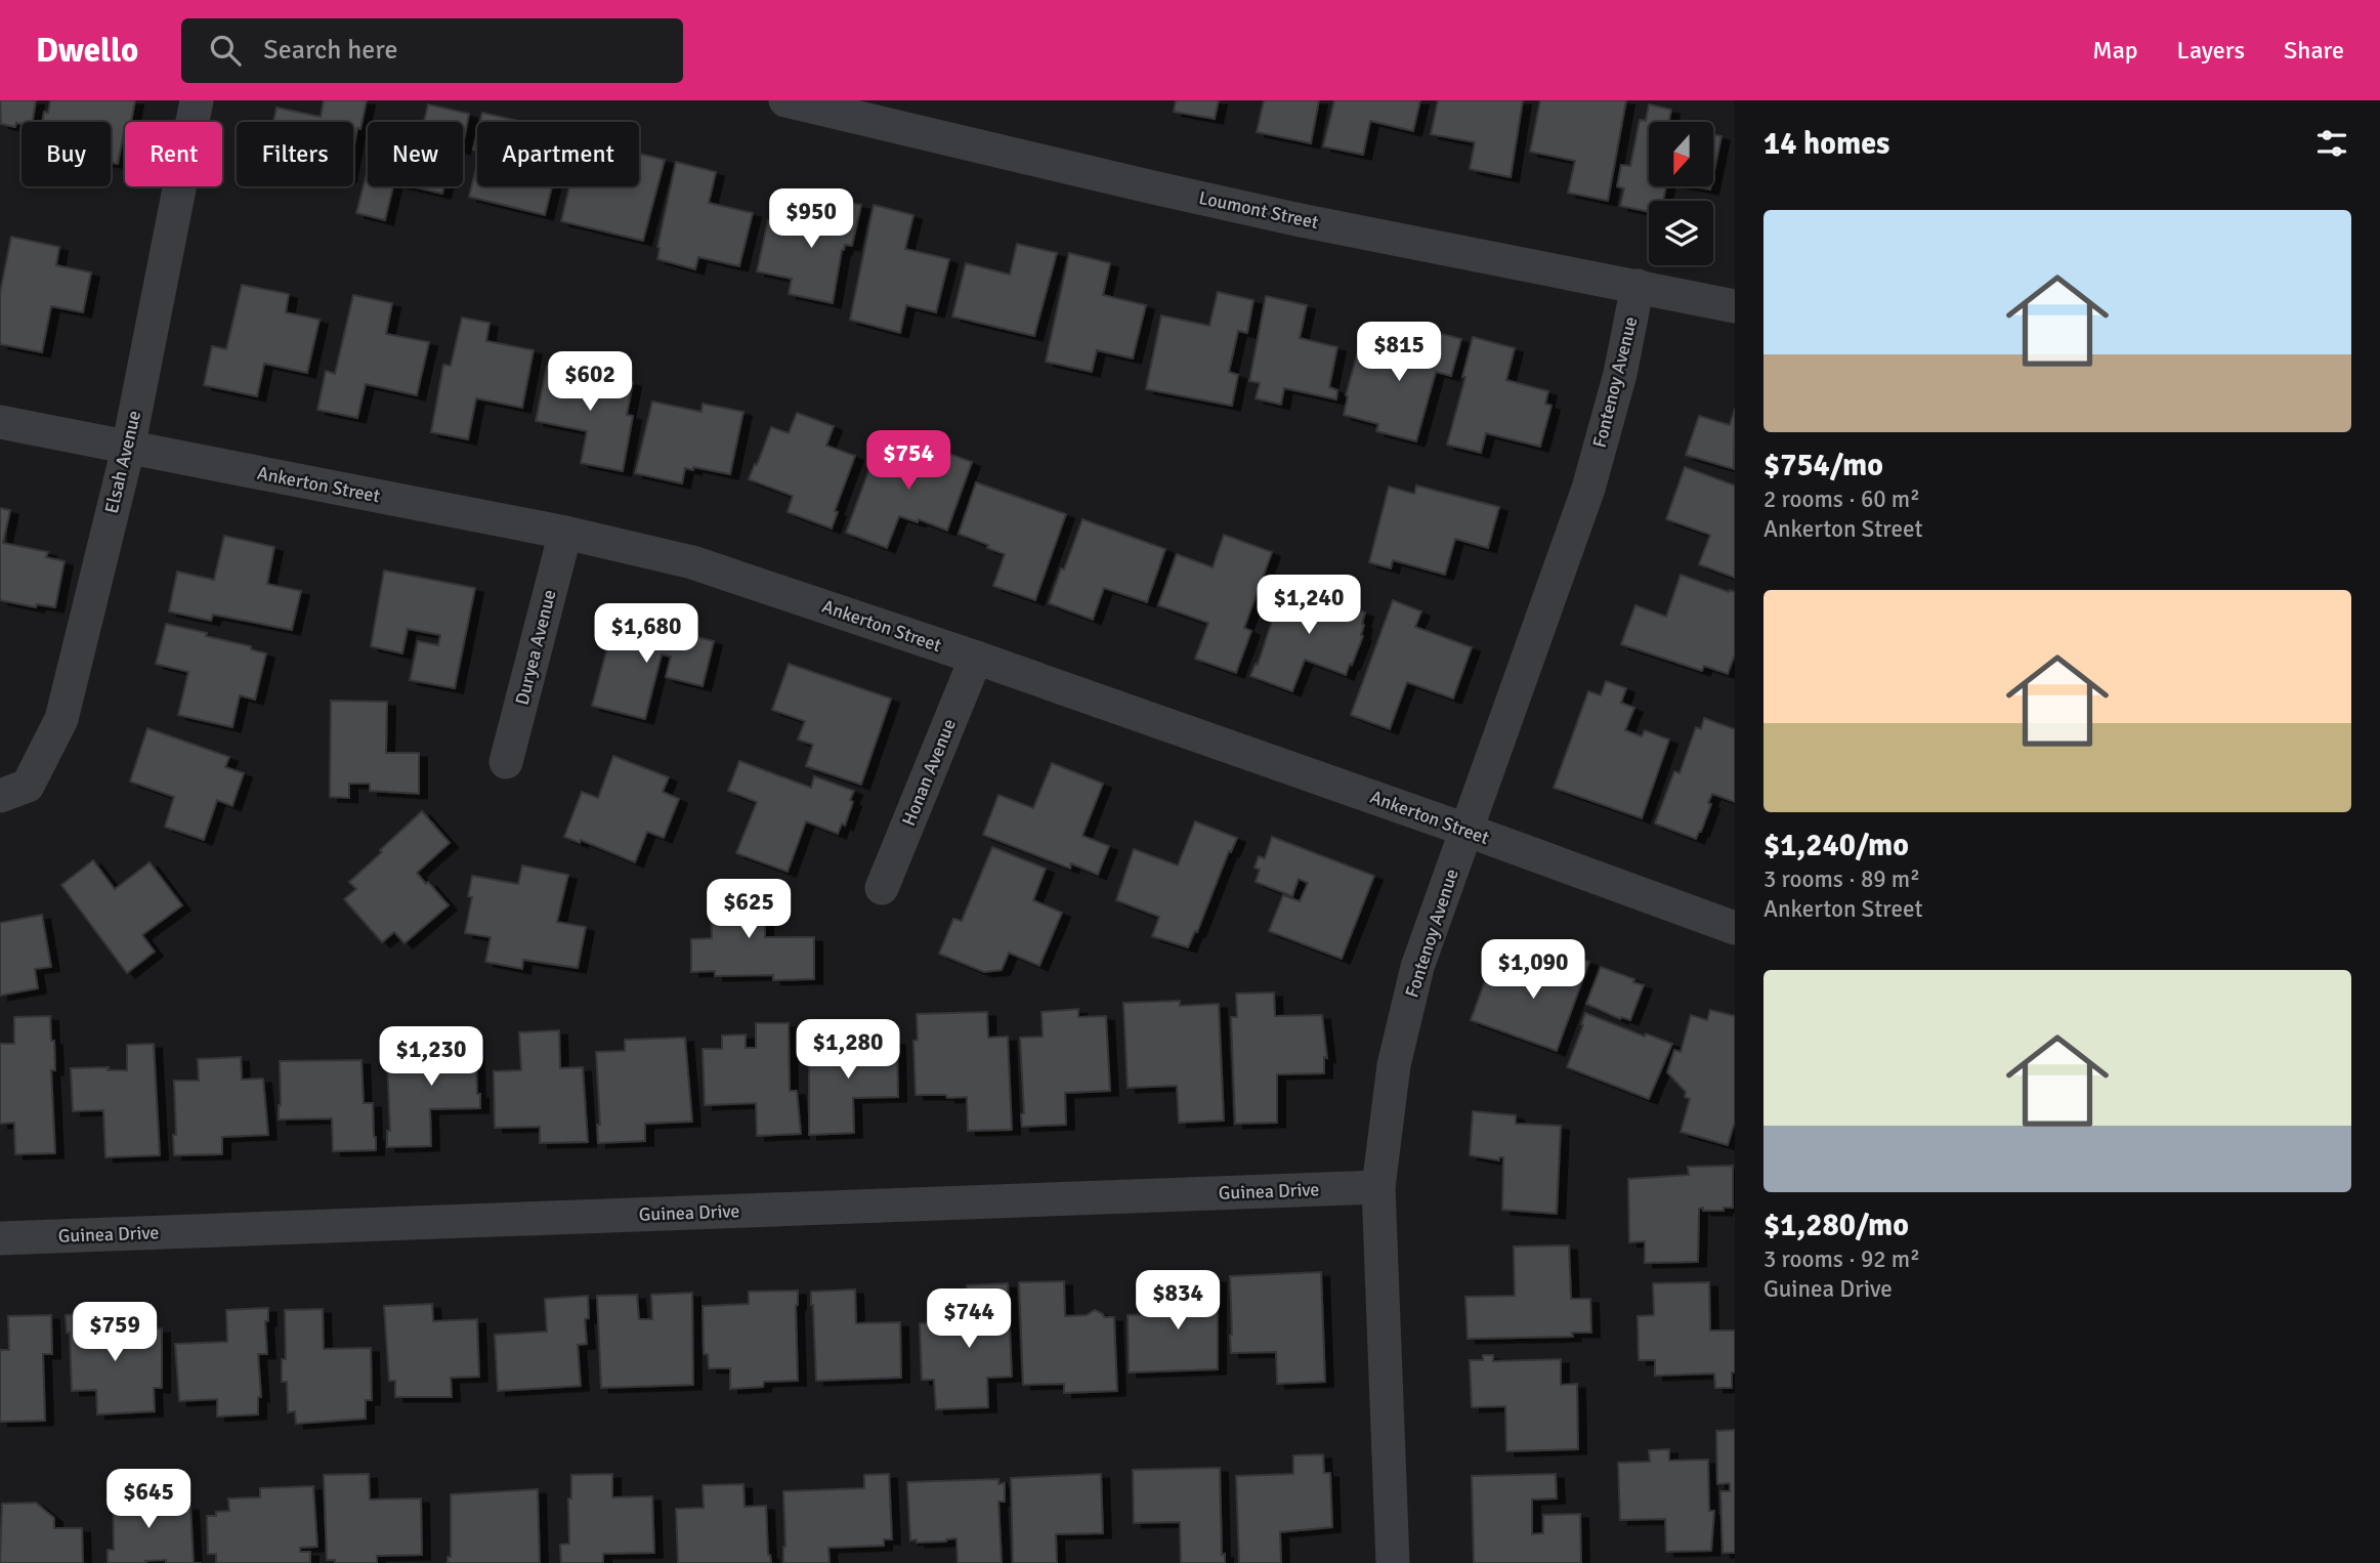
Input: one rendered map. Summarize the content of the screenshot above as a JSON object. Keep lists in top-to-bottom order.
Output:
{
  "streets": {
    "street": [
      "Loumont Street",
      "Fontenoy Avenue",
      "Elsah Avenue",
      "Ankerton Street",
      "Duryea Avenue",
      "Honan Avenue",
      "Guinea Drive"
    ]
  },
  "crossings": [
    ["Loumont Street", "Fontenoy Avenue"],
    ["Fontenoy Avenue", "Ankerton Street"],
    ["Fontenoy Avenue", "Guinea Drive"],
    ["Elsah Avenue", "Ankerton Street"],
    ["Ankerton Street", "Duryea Avenue"],
    ["Ankerton Street", "Honan Avenue"]
  ],
  "north": "bottom",
  "page": {
    "header": "Dwello",
    "search": "Search here",
    "nav": ["Map", "Layers", "Share"],
    "heading": "14 homes",
    "chip": [
      "Buy",
      "Rent",
      "Filters",
      "New",
      "Apartment"
    ],
    "list": [
      {
        "name": "$754/mo",
        "note": "2 rooms · 60 m² · Ankerton Street"
      },
      {
        "name": "$1,240/mo",
        "note": "3 rooms · 89 m² · Ankerton Street"
      },
      {
        "name": "$1,280/mo",
        "note": "3 rooms · 92 m² · Guinea Drive"
      }
    ],
    "price": [
      "$950",
      "$815",
      "$602",
      "$754",
      "$1,240",
      "$1,680",
      "$625",
      "$1,090",
      "$1,280",
      "$1,230",
      "$834",
      "$744",
      "$759",
      "$645"
    ]
  }
}
